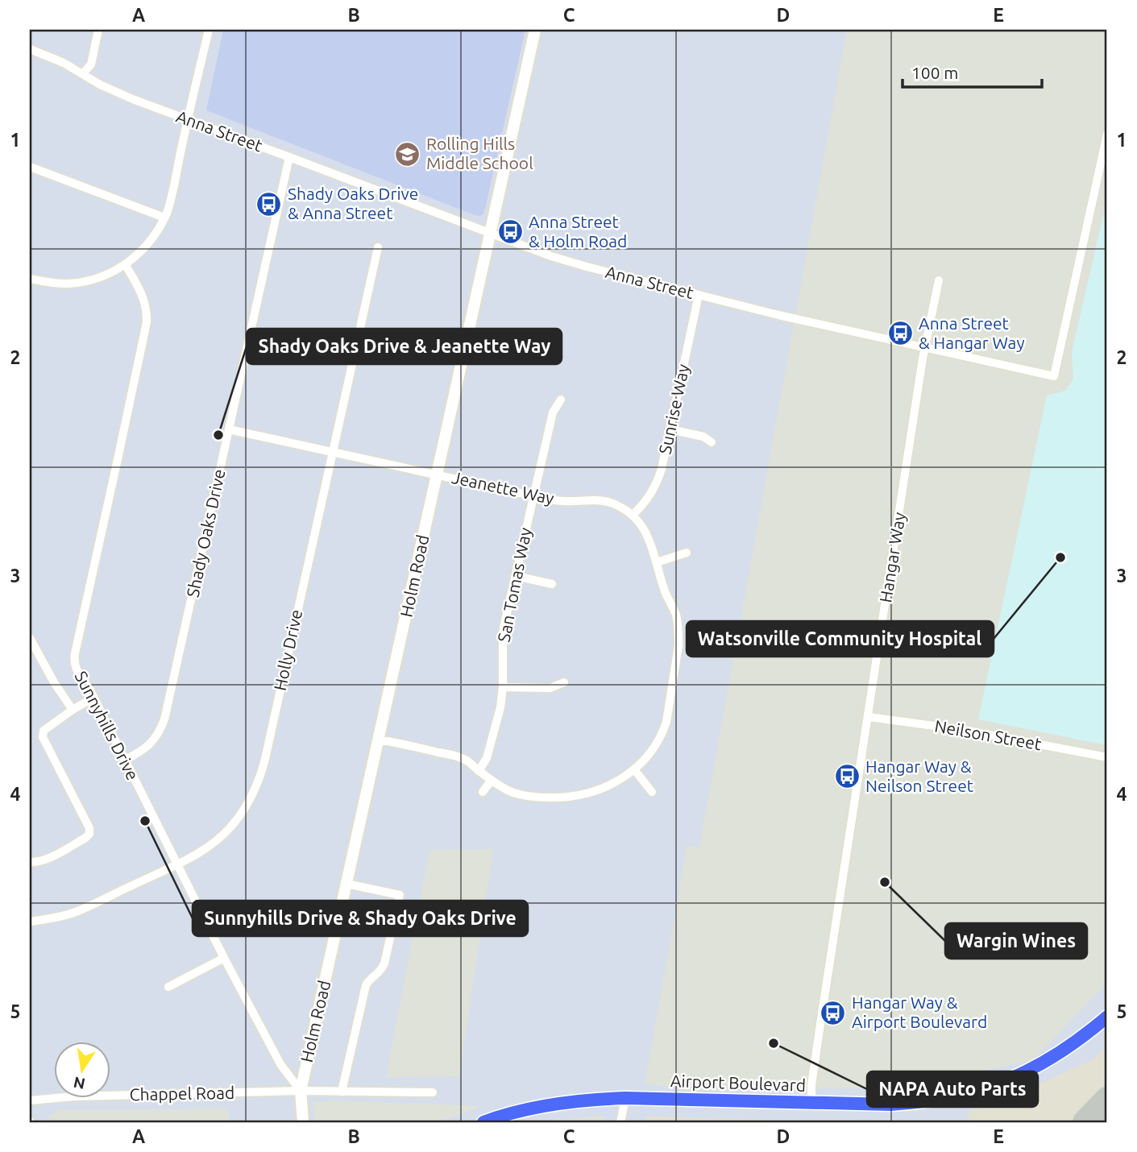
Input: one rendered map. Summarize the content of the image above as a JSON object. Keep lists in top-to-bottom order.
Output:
{
  "streets": {
    "main road": ["Airport Boulevard"],
    "street": [
      "Anna Street",
      "Sunrise Way",
      "Jeanette Way",
      "Shady Oaks Drive",
      "Hangar Way",
      "Holm Road",
      "San Tomas Way",
      "Holly Drive",
      "Sunnyhills Drive",
      "Neilson Street",
      "Chappel Road"
    ]
  },
  "crossings": [
    ["Anna Street", "Sunrise Way"],
    ["Anna Street", "Shady Oaks Drive"],
    ["Anna Street", "Hangar Way"],
    ["Anna Street", "Holm Road"],
    ["Sunrise Way", "Jeanette Way"],
    ["Jeanette Way", "Shady Oaks Drive"],
    ["Jeanette Way", "Holm Road"],
    ["Jeanette Way", "San Tomas Way"],
    ["Jeanette Way", "Holly Drive"],
    ["Shady Oaks Drive", "Sunnyhills Drive"],
    ["Hangar Way", "Neilson Street"],
    ["Hangar Way", "Airport Boulevard"],
    ["Holm Road", "Sunnyhills Drive"],
    ["Holm Road", "Chappel Road"],
    ["Holly Drive", "Sunnyhills Drive"],
    ["Sunnyhills Drive", "Chappel Road"]
  ],
  "places": {
    "school or university": ["Rolling Hills Middle School"],
    "bus stop": [
      "Shady Oaks Drive & Anna Street",
      "Anna Street & Holm Road",
      "Anna Street & Hangar Way",
      "Hangar Way & Neilson Street",
      "Hangar Way & Airport Boulevard"
    ],
    "other": [
      "Shady Oaks Drive & Jeanette Way",
      "Watsonville Community Hospital",
      "Sunnyhills Drive & Shady Oaks Drive",
      "Wargin Wines",
      "NAPA Auto Parts"
    ]
  },
  "scale_bar": "100 m",
  "north": "bottom",
  "grid": {
    "columns": [
      "A",
      "B",
      "C",
      "D",
      "E"
    ],
    "rows": [
      "1",
      "2",
      "3",
      "4",
      "5"
    ]
  }
}
